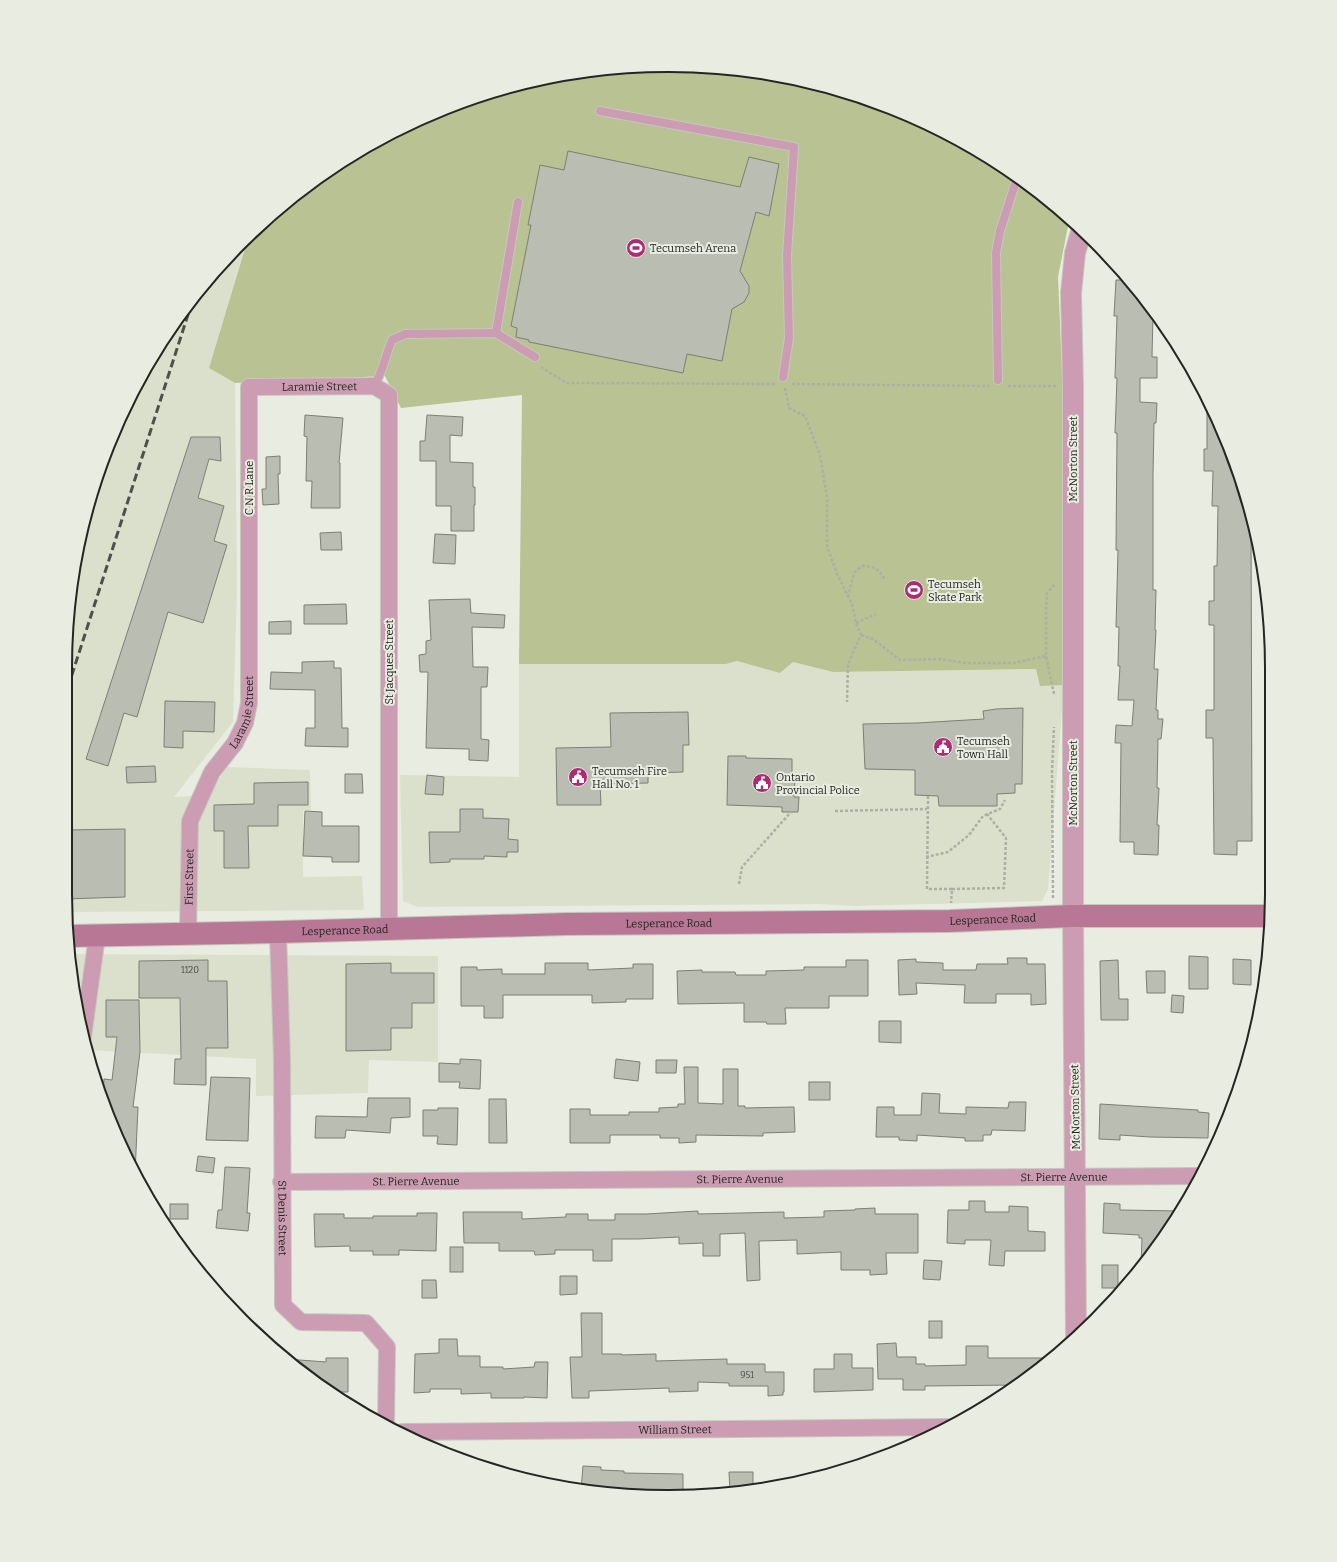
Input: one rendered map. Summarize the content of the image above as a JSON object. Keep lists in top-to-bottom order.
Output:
{
  "streets": {
    "main road": ["Lesperance Road"],
    "street": [
      "Laramie Street",
      "McNorton Street",
      "C N R Lane",
      "St Jacques Street",
      "First Street",
      "St. Pierre Avenue",
      "St Denis Street",
      "William Street"
    ]
  },
  "crossings": [
    ["Laramie Street", "C N R Lane"],
    ["Laramie Street", "St Jacques Street"],
    ["Laramie Street", "First Street"],
    ["McNorton Street", "Lesperance Road"],
    ["McNorton Street", "St. Pierre Avenue"],
    ["St Jacques Street", "Lesperance Road"],
    ["First Street", "Lesperance Road"],
    ["Lesperance Road", "St Denis Street"],
    ["St. Pierre Avenue", "St Denis Street"]
  ],
  "places": {
    "sports": ["Tecumseh Arena", "Tecumseh Skate Park"],
    "public building": ["Tecumseh Town Hall", "Tecumseh Fire Hall No. 1", "Ontario Provincial Police"]
  },
  "house_numbers": ["1120", "951"]
}
